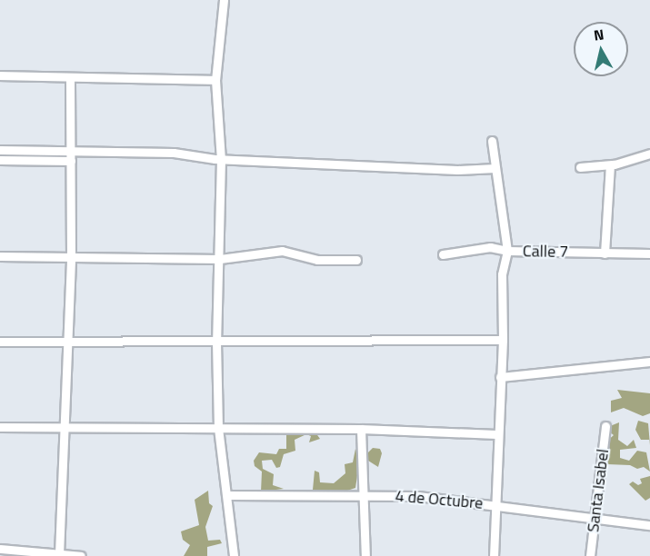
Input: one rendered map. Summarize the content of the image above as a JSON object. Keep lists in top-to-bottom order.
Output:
{
  "streets": {
    "street": ["Calle 7", "Santa Isabel", "4 de Octubre"]
  },
  "crossings": [
    ["Santa Isabel", "4 de Octubre"]
  ],
  "north": "top"
}
